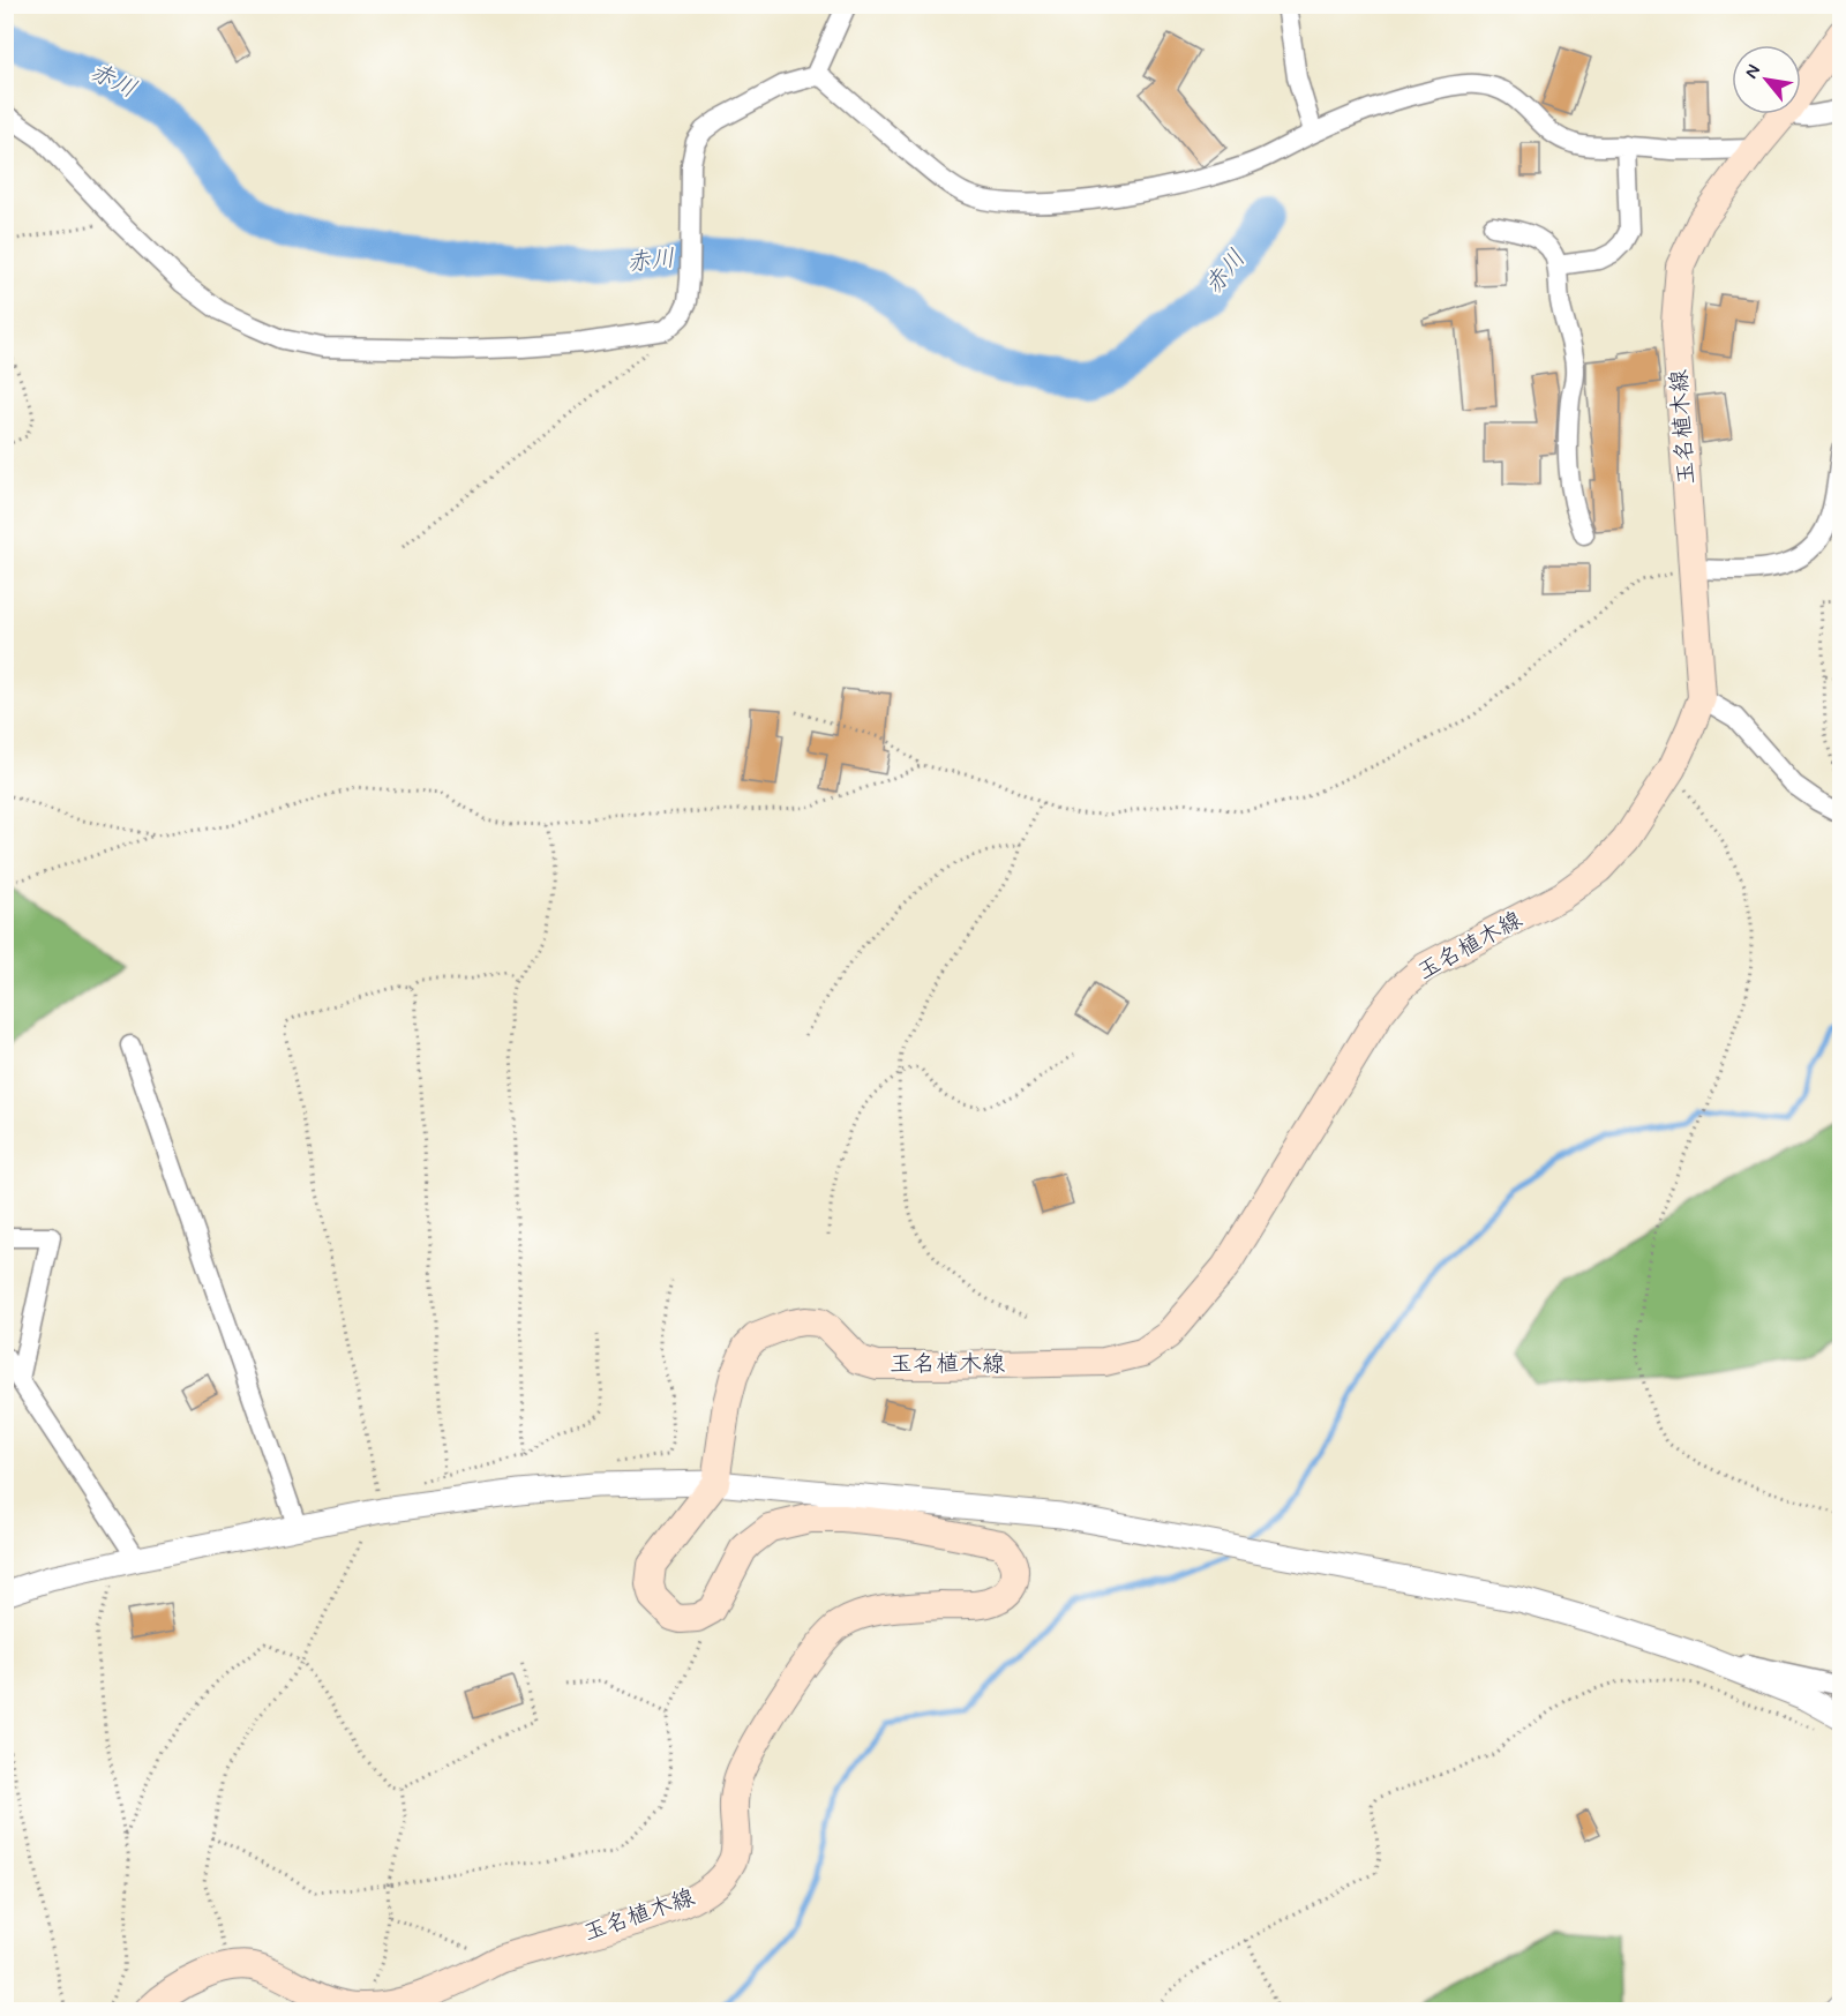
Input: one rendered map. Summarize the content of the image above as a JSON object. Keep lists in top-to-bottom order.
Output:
{
  "streets": {
    "main road": ["玉名植木線"]
  },
  "water": ["赤川"],
  "north": "top left"
}
